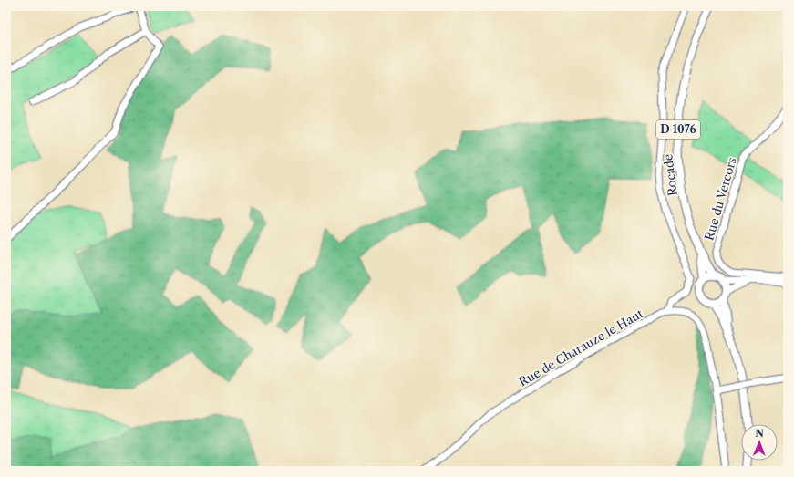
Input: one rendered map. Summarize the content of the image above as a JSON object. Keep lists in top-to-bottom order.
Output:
{
  "streets": {
    "main road": ["D 1076", "Rocade"],
    "street": ["Rue du Vercors", "Rue de Charauze le Haut"]
  },
  "north": "top"
}
